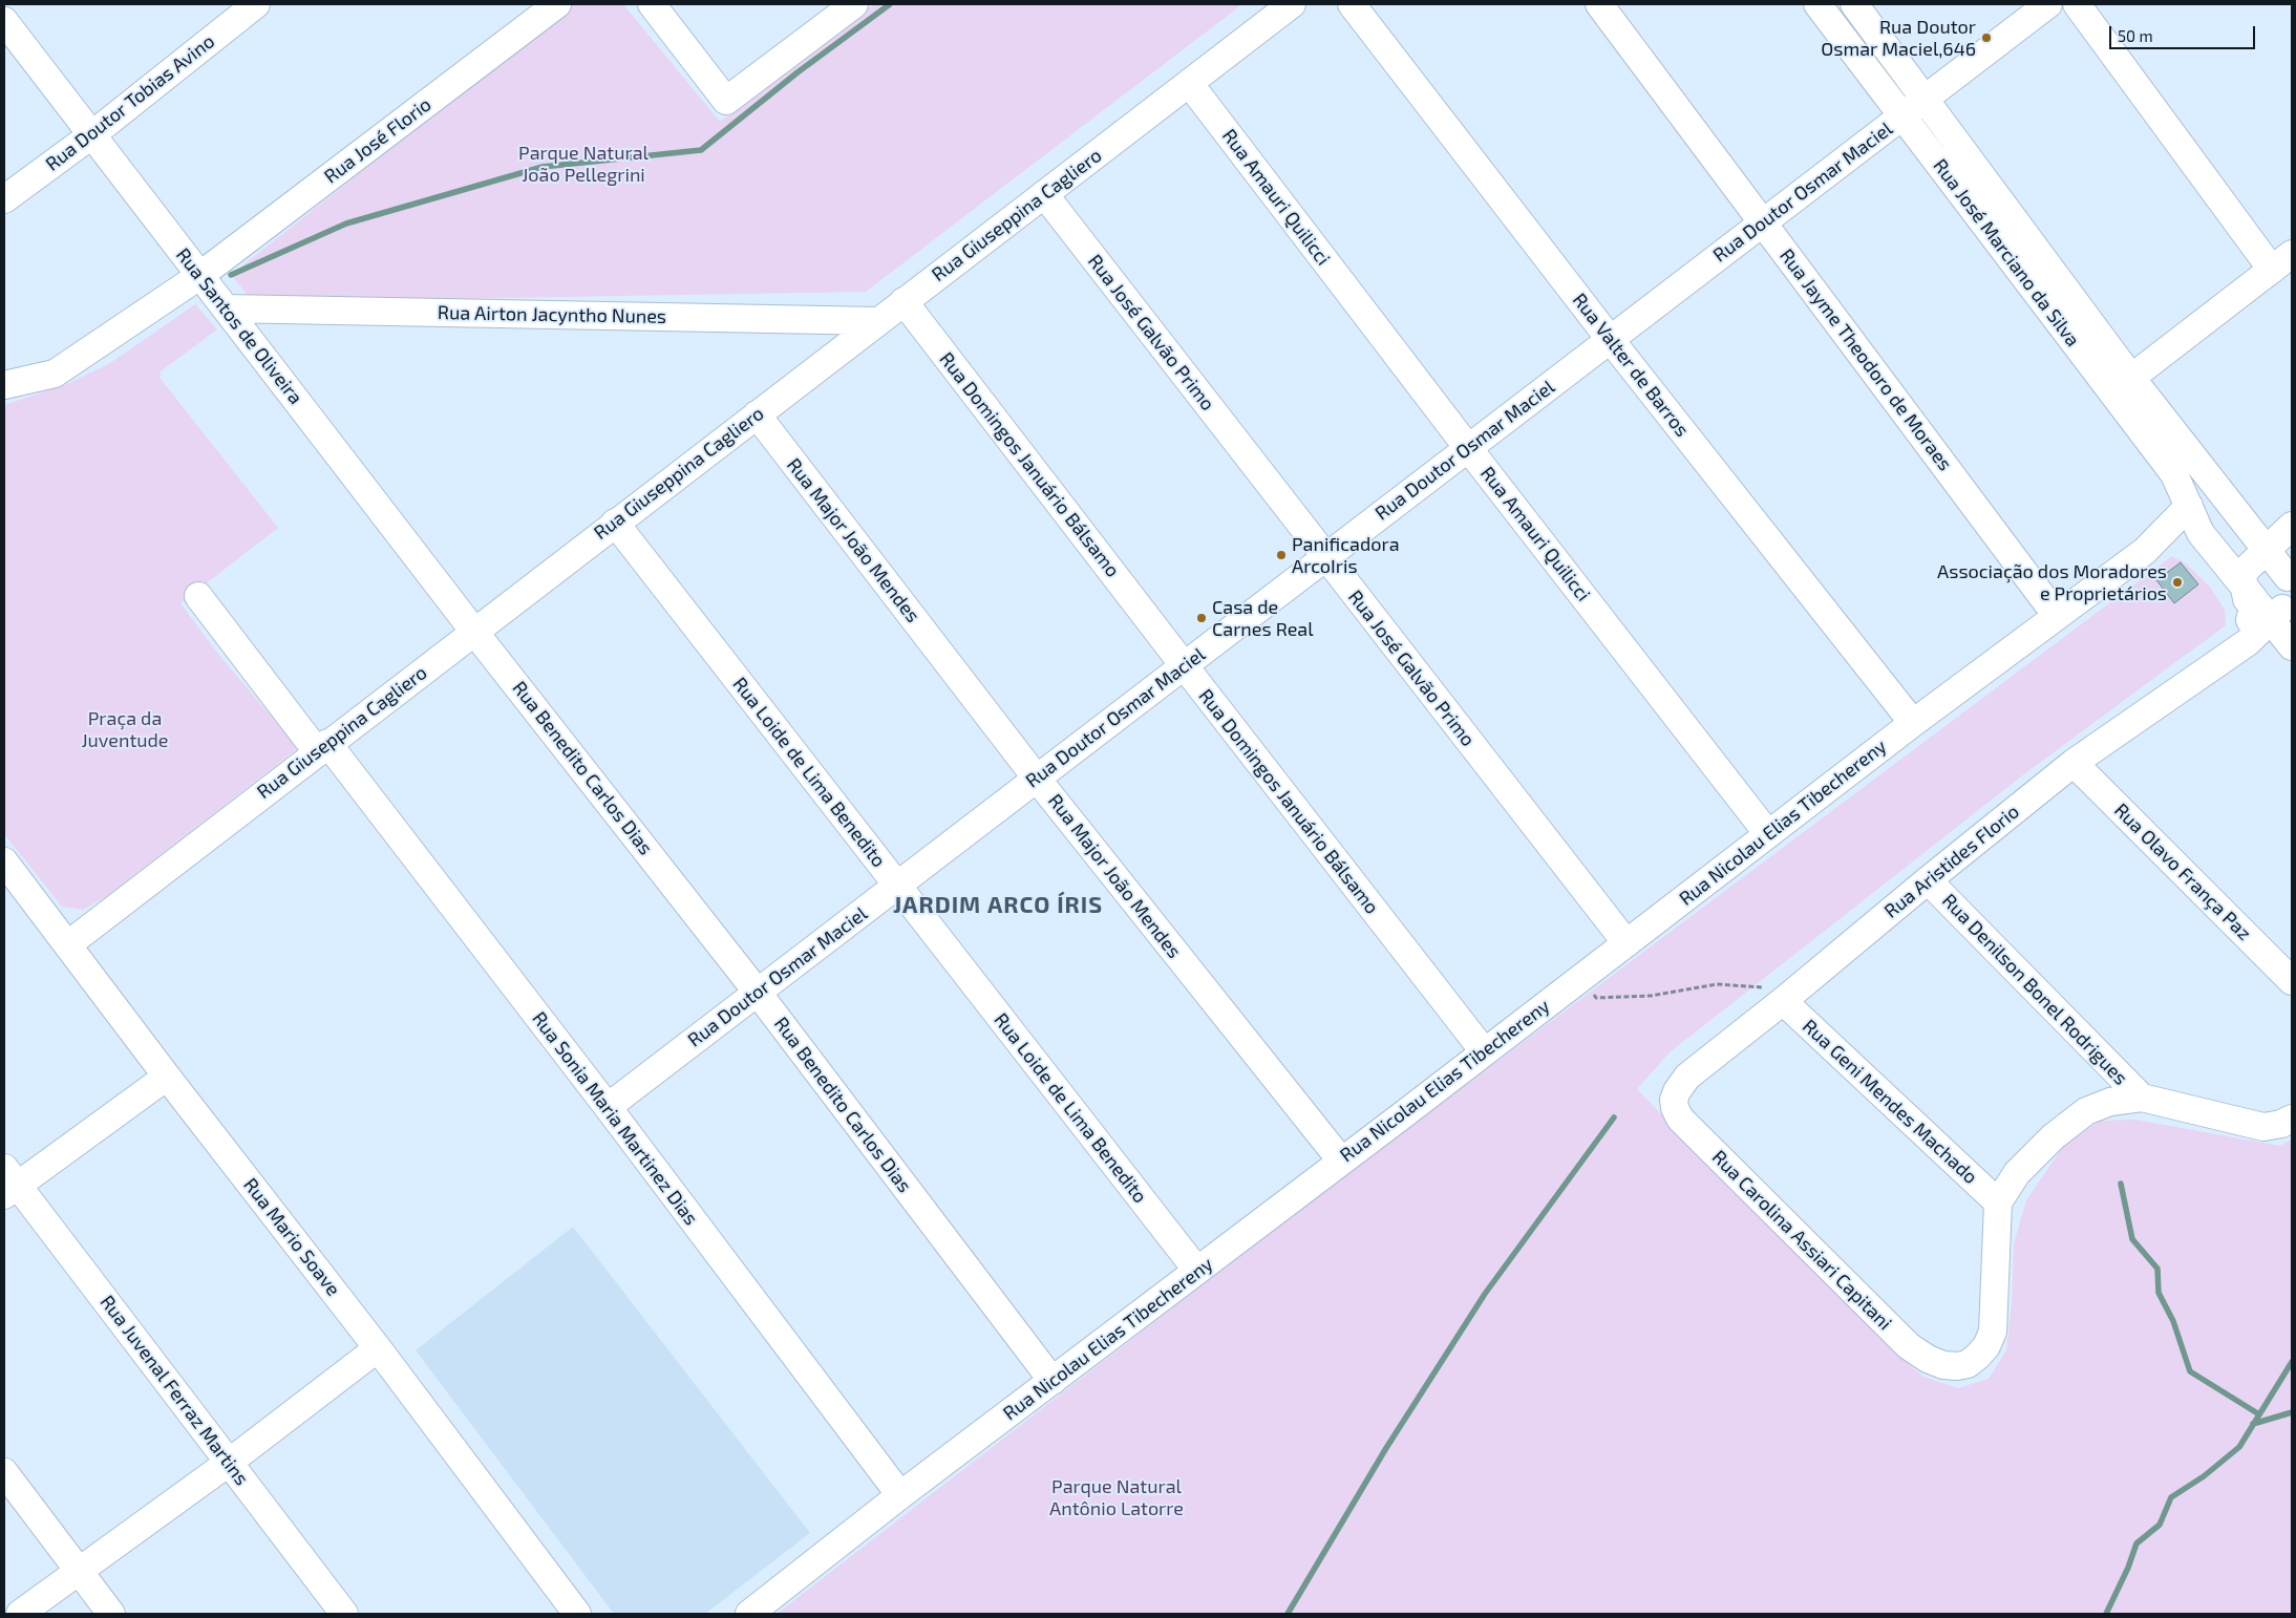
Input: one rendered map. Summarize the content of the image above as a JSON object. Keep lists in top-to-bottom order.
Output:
{
  "streets": {
    "street": [
      "Rua Doutor Tobias Avino",
      "Rua José Florio",
      "Rua Doutor Osmar Maciel",
      "Rua Amauri Quilicci",
      "Rua Giuseppina Cagliero",
      "Rua José Marciano da Silva",
      "Rua Airton Jacyntho Nunes",
      "Rua Santos de Oliveira",
      "Rua José Galvão Primo",
      "Rua Jayme Theodoro de Moraes",
      "Rua Valter de Barros",
      "Rua Domingos Januário Bálsamo",
      "Rua Major João Mendes",
      "Rua Benedito Carlos Dias",
      "Rua Loide de Lima Benedito",
      "Rua Nicolau Elias Tibechereny",
      "Rua Aristides Florio",
      "Rua Olavo França Paz",
      "Rua Denilson Bonel Rodrigues",
      "Rua Geni Mendes Machado",
      "Rua Sonia Maria Martinez Dias",
      "Rua Mario Soave",
      "Rua Carolina Assiari Capitani",
      "Rua Juvenal Ferraz Martins"
    ]
  },
  "crossings": [
    ["Rua Doutor Tobias Avino", "Rua Santos de Oliveira"],
    ["Rua José Florio", "Rua Santos de Oliveira"],
    ["Rua Doutor Osmar Maciel", "Rua Amauri Quilicci"],
    ["Rua Doutor Osmar Maciel", "Rua José Marciano da Silva"],
    ["Rua Doutor Osmar Maciel", "Rua José Galvão Primo"],
    ["Rua Doutor Osmar Maciel", "Rua Jayme Theodoro de Moraes"],
    ["Rua Doutor Osmar Maciel", "Rua Valter de Barros"],
    ["Rua Doutor Osmar Maciel", "Rua Domingos Januário Bálsamo"],
    ["Rua Doutor Osmar Maciel", "Rua Major João Mendes"],
    ["Rua Doutor Osmar Maciel", "Rua Benedito Carlos Dias"],
    ["Rua Doutor Osmar Maciel", "Rua Loide de Lima Benedito"],
    ["Rua Doutor Osmar Maciel", "Rua Sonia Maria Martinez Dias"],
    ["Rua Amauri Quilicci", "Rua Giuseppina Cagliero"],
    ["Rua Amauri Quilicci", "Rua Nicolau Elias Tibechereny"],
    ["Rua Giuseppina Cagliero", "Rua Airton Jacyntho Nunes"],
    ["Rua Giuseppina Cagliero", "Rua Santos de Oliveira"],
    ["Rua Giuseppina Cagliero", "Rua José Galvão Primo"],
    ["Rua Giuseppina Cagliero", "Rua Domingos Januário Bálsamo"],
    ["Rua Giuseppina Cagliero", "Rua Major João Mendes"],
    ["Rua Giuseppina Cagliero", "Rua Benedito Carlos Dias"],
    ["Rua Giuseppina Cagliero", "Rua Loide de Lima Benedito"],
    ["Rua Giuseppina Cagliero", "Rua Sonia Maria Martinez Dias"],
    ["Rua Giuseppina Cagliero", "Rua Mario Soave"],
    ["Rua José Marciano da Silva", "Rua Nicolau Elias Tibechereny"],
    ["Rua José Marciano da Silva", "Rua Aristides Florio"],
    ["Rua Airton Jacyntho Nunes", "Rua Santos de Oliveira"],
    ["Rua Santos de Oliveira", "Rua Benedito Carlos Dias"],
    ["Rua José Galvão Primo", "Rua Nicolau Elias Tibechereny"],
    ["Rua Jayme Theodoro de Moraes", "Rua Nicolau Elias Tibechereny"],
    ["Rua Valter de Barros", "Rua Nicolau Elias Tibechereny"],
    ["Rua Domingos Januário Bálsamo", "Rua Nicolau Elias Tibechereny"],
    ["Rua Major João Mendes", "Rua Nicolau Elias Tibechereny"],
    ["Rua Benedito Carlos Dias", "Rua Nicolau Elias Tibechereny"],
    ["Rua Loide de Lima Benedito", "Rua Nicolau Elias Tibechereny"],
    ["Rua Nicolau Elias Tibechereny", "Rua Sonia Maria Martinez Dias"],
    ["Rua Aristides Florio", "Rua Olavo França Paz"],
    ["Rua Aristides Florio", "Rua Denilson Bonel Rodrigues"],
    ["Rua Aristides Florio", "Rua Geni Mendes Machado"],
    ["Rua Aristides Florio", "Rua Carolina Assiari Capitani"],
    ["Rua Geni Mendes Machado", "Rua Carolina Assiari Capitani"]
  ],
  "districts": ["JARDIM ARCO ÍRIS"],
  "parks": ["Parque Natural João Pellegrini", "Praça da Juventude", "Parque Natural Antônio Latorre"],
  "places": [
    "Rua Doutor Osmar Maciel,646",
    "Panificadora ArcoIris",
    "Associação dos Moradores e Proprietários",
    "Casa de Carnes Real"
  ],
  "scale_bar": "50 m"
}
